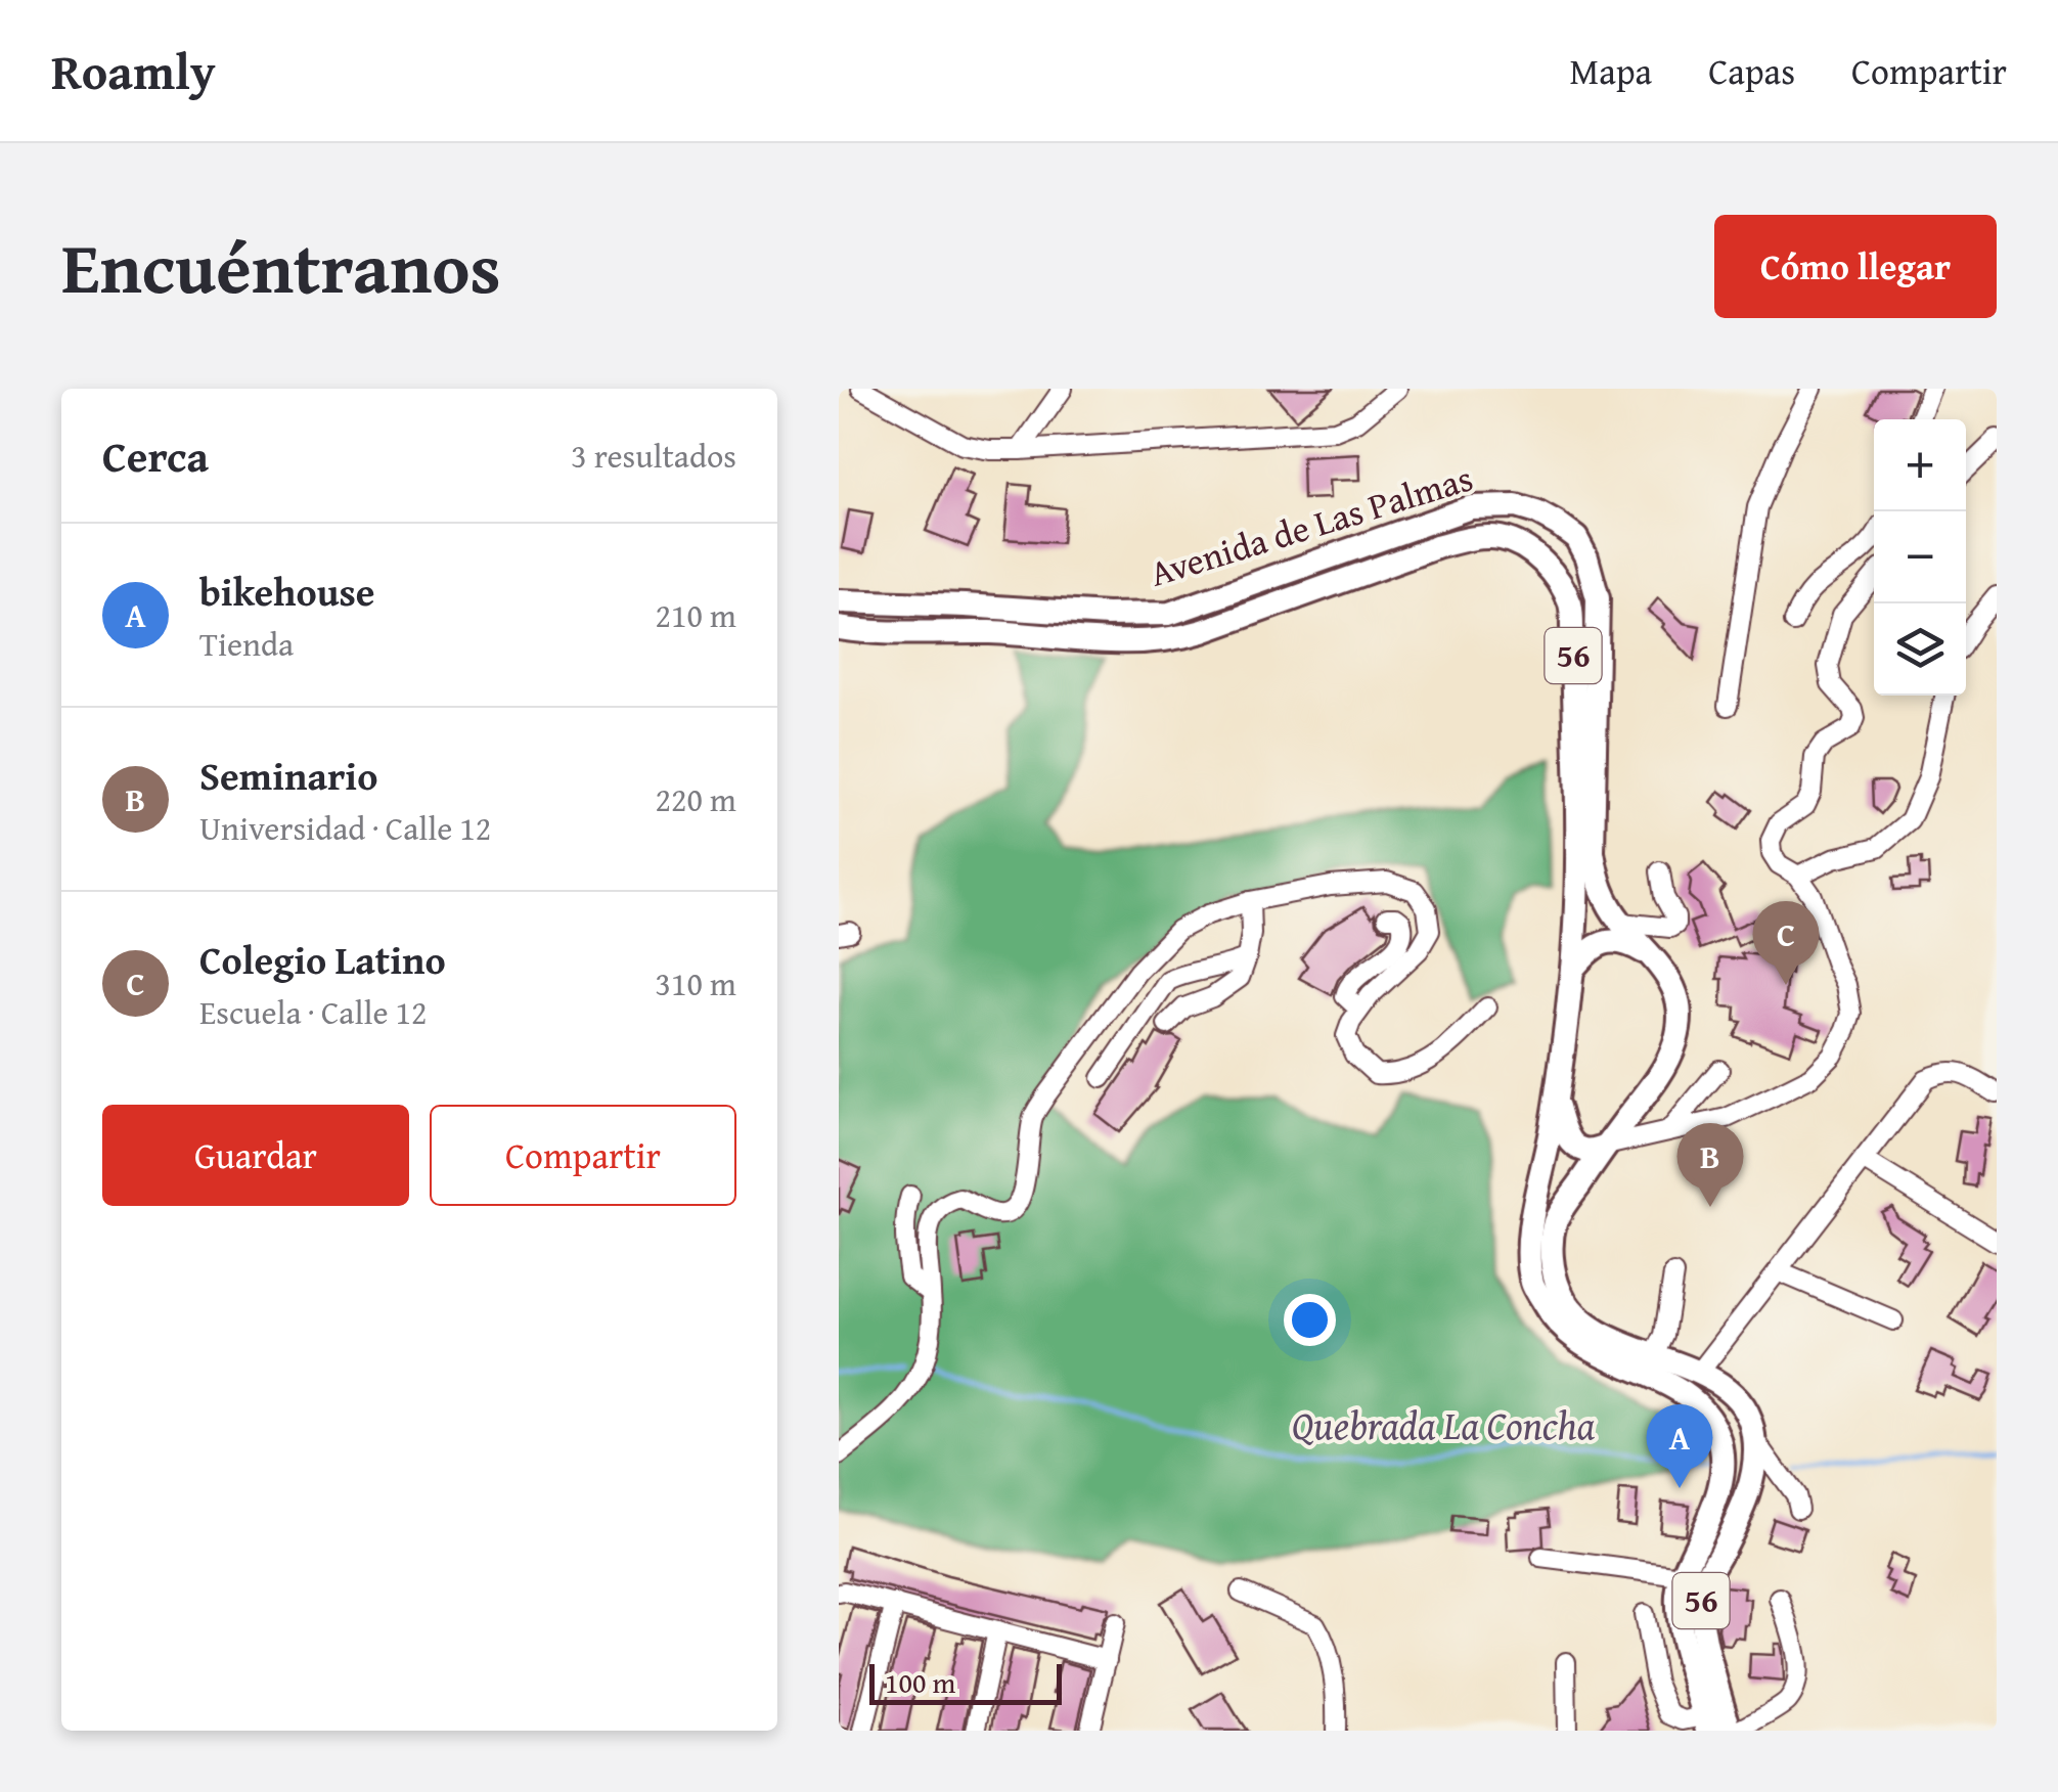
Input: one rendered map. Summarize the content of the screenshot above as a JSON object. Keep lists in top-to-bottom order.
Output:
{
  "streets": {
    "main road": ["Avenida de Las Palmas", "56"]
  },
  "crossings": [
    ["Avenida de Las Palmas", "56"]
  ],
  "water": ["Quebrada La Concha"],
  "scale_bar": "100 m",
  "page": {
    "header": "Roamly",
    "nav": ["Mapa", "Capas", "Compartir"],
    "title": "Encuéntranos",
    "buttons": [
      "Cómo llegar",
      ["Guardar", "Compartir"]
    ],
    "heading": ["Cerca", "3 resultados"],
    "map_buttons": ["+", "−"],
    "list": [
      {
        "mark": "A",
        "name": "bikehouse",
        "note": "Tienda",
        "value": "210 m"
      },
      {
        "mark": "B",
        "name": "Seminario",
        "note": "Universidad · Calle 12",
        "value": "220 m"
      },
      {
        "mark": "C",
        "name": "Colegio Latino",
        "note": "Escuela · Calle 12",
        "value": "310 m"
      }
    ],
    "pins": ["C", "B", "A"],
    "scale": "100 m"
  }
}
